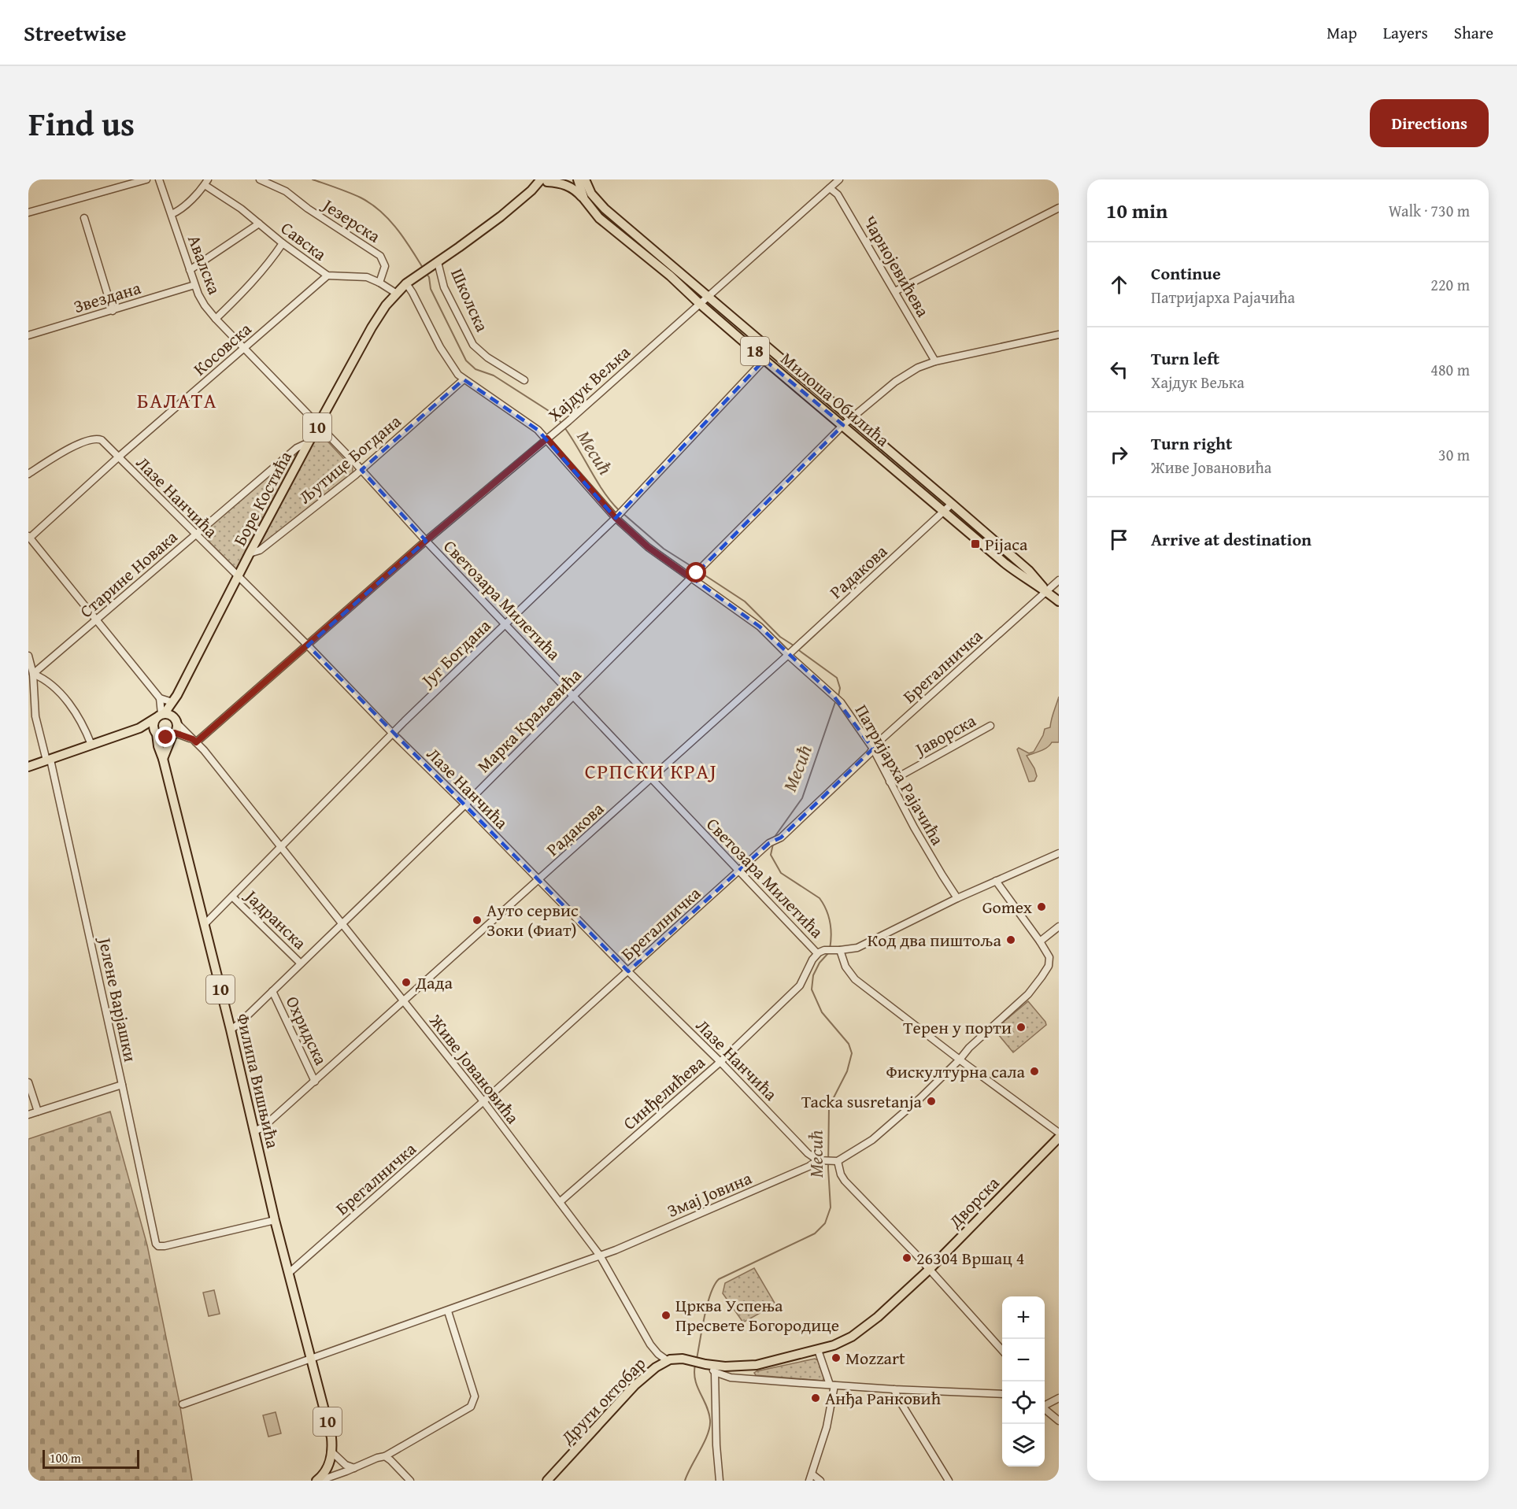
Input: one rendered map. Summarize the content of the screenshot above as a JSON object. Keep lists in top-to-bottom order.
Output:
{
  "streets": {
    "main road": [
      "Школска",
      "18",
      "Милоша Обилића",
      "10",
      "Боре Костића",
      "Филипа Вишњића",
      "Дворска",
      "Други октобар"
    ],
    "street": [
      "Језерска",
      "Савска",
      "Авалска",
      "Чарнојевићева",
      "Звездана",
      "Косовска",
      "Хајдук Вељка",
      "Љутице Богдана",
      "Лазе Нанчића",
      "Радакова",
      "Старине Новака",
      "Светозара Милетића",
      "Југ Богдана",
      "Брегалничка",
      "Марка Краљевића",
      "Јаворска",
      "Патријарха Рајачића",
      "Јадранска",
      "Јелене Варјашки",
      "Охридска",
      "Живе Јовановића",
      "Синђелићева",
      "Змај Јовина"
    ]
  },
  "crossings": [
    ["Језерска", "Савска"],
    ["Савска", "Косовска"],
    ["Савска", "Боре Костића"],
    ["Авалска", "Звездана"],
    ["Авалска", "Косовска"],
    ["Авалска", "Светозара Милетића"],
    ["Чарнојевићева", "Хајдук Вељка"],
    ["Чарнојевићева", "Марка Краљевића"],
    ["Школска", "18"],
    ["Школска", "Боре Костића"],
    ["Косовска", "Лазе Нанчића"],
    ["Косовска", "Светозара Милетића"],
    ["18", "Милоша Обилића"],
    ["Хајдук Вељка", "Милоша Обилића"],
    ["Хајдук Вељка", "Лазе Нанчића"],
    ["Хајдук Вељка", "Светозара Милетића"],
    ["Хајдук Вељка", "Патријарха Рајачића"],
    ["Хајдук Вељка", "Живе Јовановића"],
    ["Милоша Обилића", "Радакова"],
    ["Милоша Обилића", "Југ Богдана"],
    ["Милоша Обилића", "Брегалничка"],
    ["Милоша Обилића", "Марка Краљевића"],
    ["10", "Брегалничка"],
    ["10", "Филипа Вишњића"],
    ["10", "Змај Јовина"],
    ["Љутице Богдана", "Боре Костића"],
    ["Љутице Богдана", "Светозара Милетића"],
    ["Љутице Богдана", "Патријарха Рајачића"],
    ["Лазе Нанчића", "Боре Костића"],
    ["Лазе Нанчића", "Радакова"],
    ["Лазе Нанчића", "Старине Новака"],
    ["Лазе Нанчића", "Југ Богдана"],
    ["Лазе Нанчића", "Брегалничка"],
    ["Лазе Нанчића", "Марка Краљевића"],
    ["Лазе Нанчића", "Синђелићева"],
    ["Лазе Нанчића", "Змај Јовина"],
    ["Боре Костића", "Старине Новака"],
    ["Боре Костића", "Светозара Милетића"],
    ["Боре Костића", "Патријарха Рајачића"],
    ["Боре Костића", "Живе Јовановића"],
    ["Боре Костића", "Филипа Вишњића"],
    ["Радакова", "Светозара Милетића"],
    ["Радакова", "Патријарха Рајачића"],
    ["Радакова", "Охридска"],
    ["Радакова", "Живе Јовановића"],
    ["Радакова", "Филипа Вишњића"],
    ["Старине Новака", "Јелене Варјашки"],
    ["Светозара Милетића", "Југ Богдана"],
    ["Светозара Милетића", "Брегалничка"],
    ["Светозара Милетића", "Марка Краљевића"],
    ["Светозара Милетића", "Синђелићева"],
    ["Југ Богдана", "Патријарха Рајачића"],
    ["Југ Богдана", "Јадранска"],
    ["Југ Богдана", "Живе Јовановића"],
    ["Југ Богдана", "Филипа Вишњића"],
    ["Брегалничка", "Патријарха Рајачића"],
    ["Брегалничка", "Живе Јовановића"],
    ["Брегалничка", "Филипа Вишњића"],
    ["Марка Краљевића", "Патријарха Рајачића"],
    ["Марка Краљевића", "Јадранска"],
    ["Марка Краљевића", "Охридска"],
    ["Марка Краљевића", "Живе Јовановића"],
    ["Марка Краљевића", "Филипа Вишњића"],
    ["Јаворска", "Патријарха Рајачића"],
    ["Јелене Варјашки", "Филипа Вишњића"],
    ["Живе Јовановића", "Филипа Вишњића"],
    ["Живе Јовановића", "Синђелићева"],
    ["Живе Јовановића", "Змај Јовина"],
    ["Живе Јовановића", "Други октобар"],
    ["Дворска", "Други октобар"]
  ],
  "districts": ["БАЛАТА", "СРПСКИ КРАЈ"],
  "water": ["Месић"],
  "places": {
    "transit": ["Pijaca"],
    "other": [
      "Gomex",
      "Ауто сервис Зоки (Фиат)",
      "Код два пиштоља",
      "Дада",
      "Терен у порти",
      "Фискултурна сала",
      "Tacka susretanja",
      "26304 Вршац 4",
      "Црква Успења Пресвете Богородице",
      "Mozzart",
      "Анђа Ранковић"
    ]
  },
  "scale_bar": "100 m",
  "page": {
    "header": "Streetwise",
    "nav": ["Map", "Layers", "Share"],
    "title": "Find us",
    "buttons": "Directions",
    "heading": ["10 min", "Walk · 730 m"],
    "list": [
      ["Continue", "Патријарха Рајачића", "220 m"],
      ["Turn left", "Хајдук Вељка", "480 m"],
      ["Turn right", "Живе Јовановића", "30 m"],
      "Arrive at destination"
    ],
    "map_buttons": ["+", "−"],
    "scale": "100 m"
  }
}
